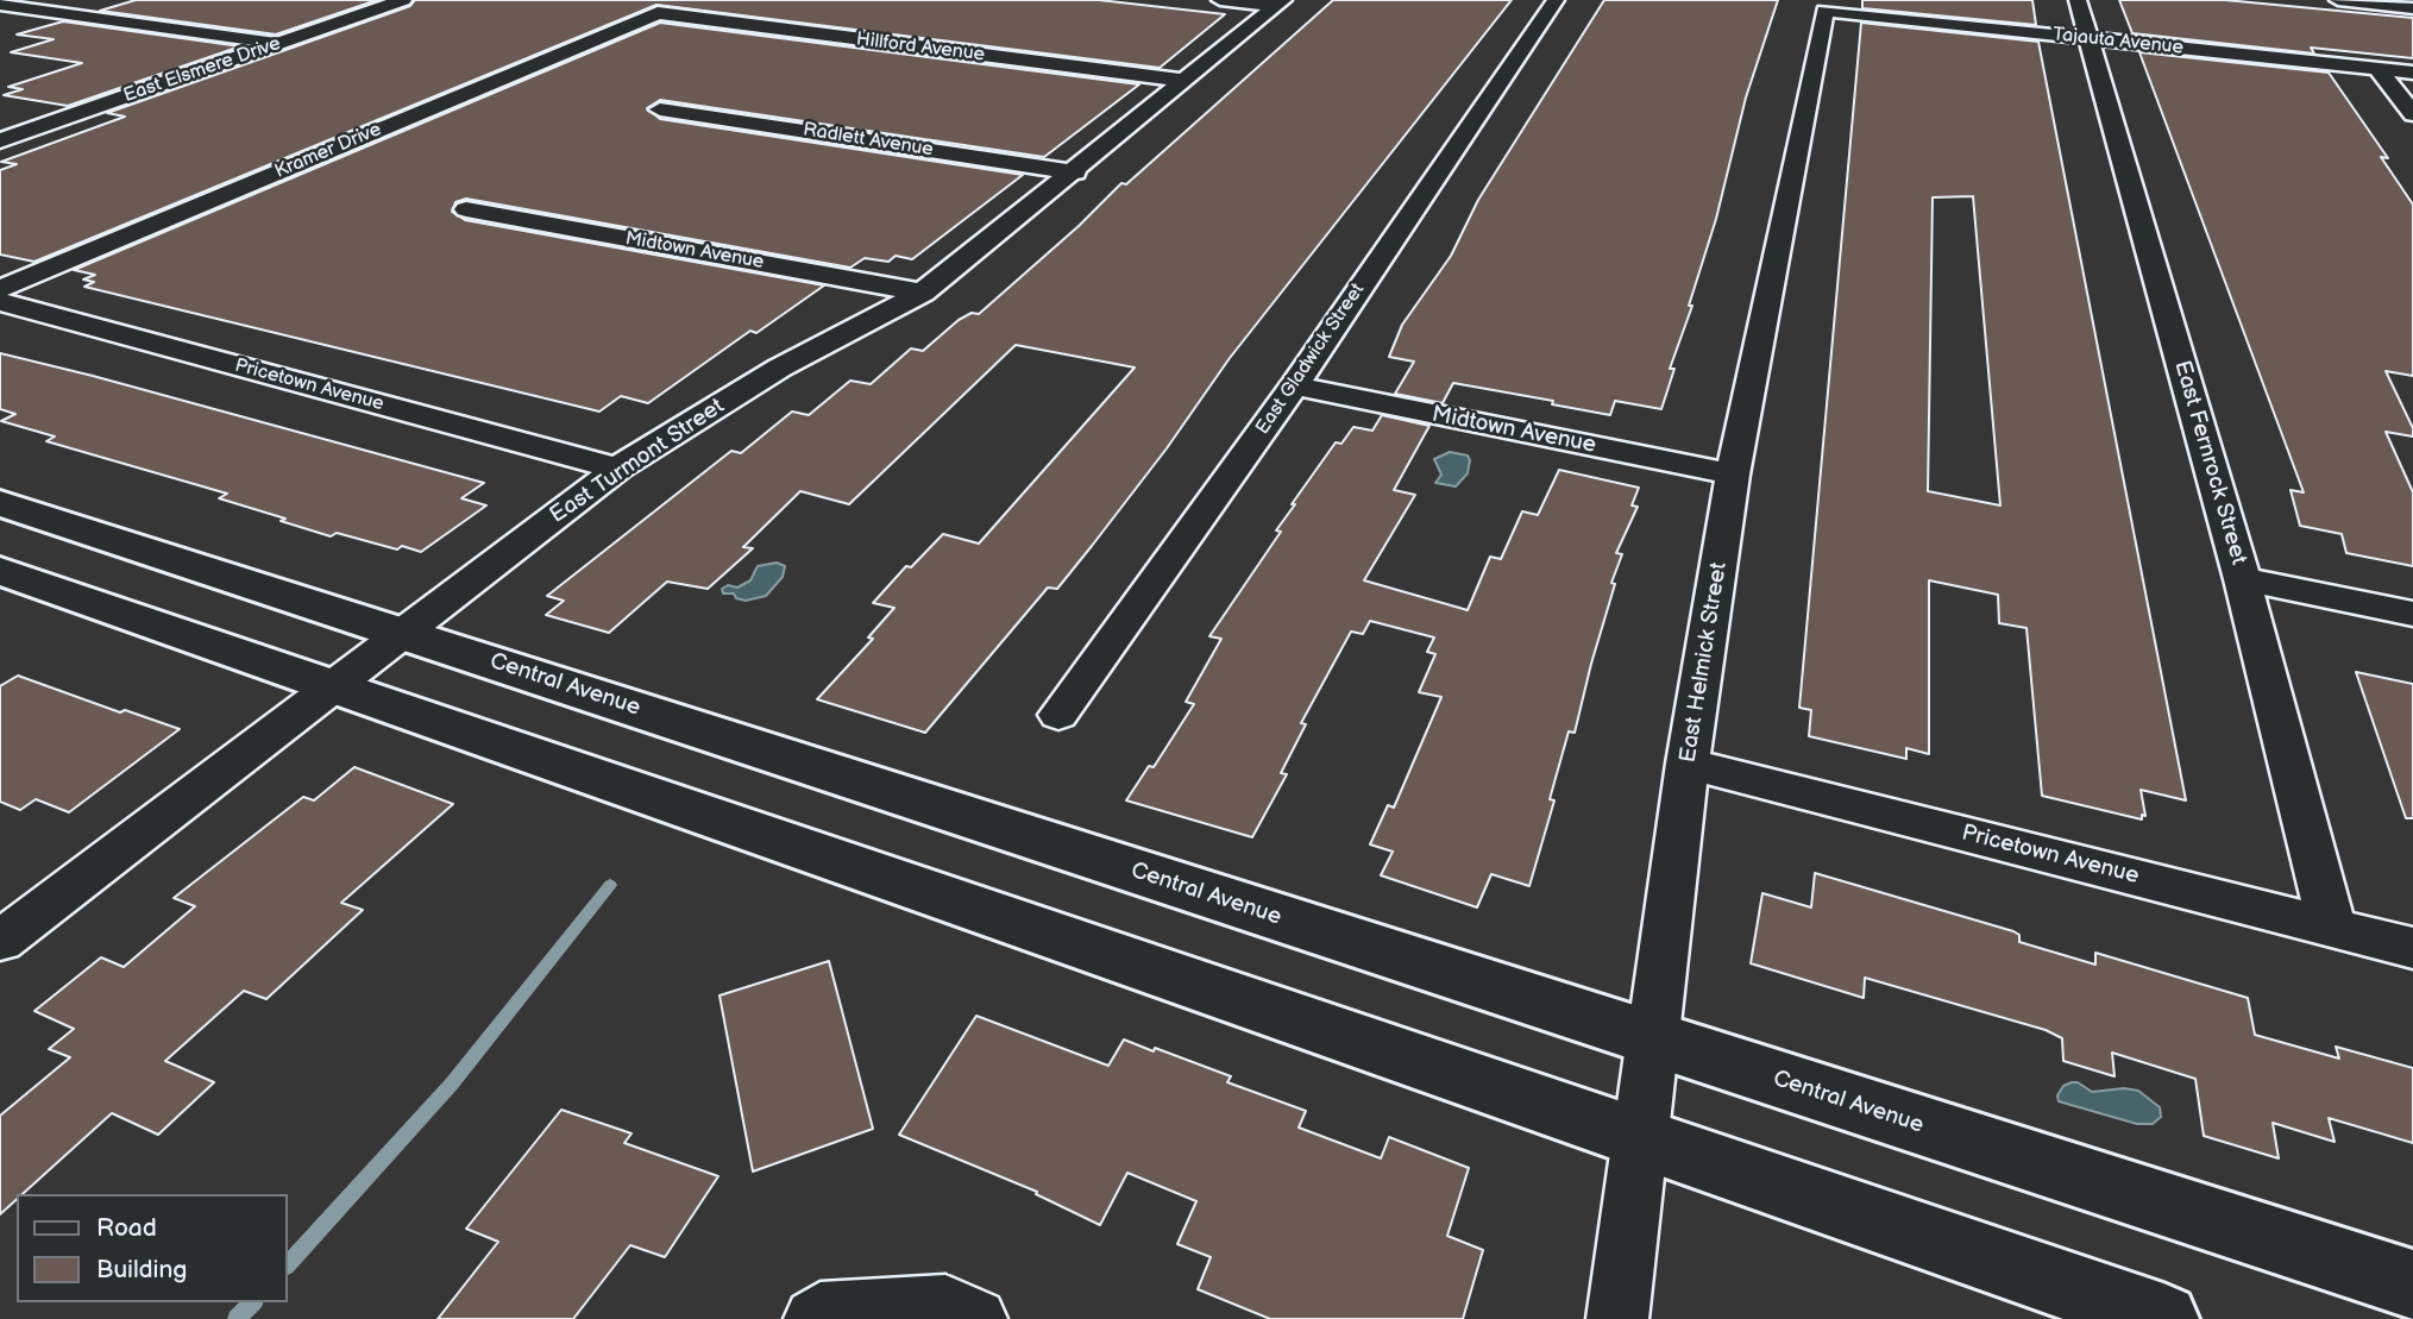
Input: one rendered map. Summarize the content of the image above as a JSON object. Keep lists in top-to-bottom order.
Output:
{
  "streets": {
    "main road": ["Central Avenue"],
    "street": [
      "Tajauta Avenue",
      "Hillford Avenue",
      "East Elsmere Drive",
      "Radlett Avenue",
      "Kramer Drive",
      "Midtown Avenue",
      "East Gladwick Street",
      "Pricetown Avenue",
      "East Turmont Street",
      "East Fernrock Street",
      "East Helmick Street"
    ]
  },
  "crossings": [
    ["Tajauta Avenue", "East Fernrock Street"],
    ["Tajauta Avenue", "East Helmick Street"],
    ["Hillford Avenue", "Kramer Drive"],
    ["Hillford Avenue", "East Turmont Street"],
    ["Radlett Avenue", "East Turmont Street"],
    ["Midtown Avenue", "East Gladwick Street"],
    ["Midtown Avenue", "East Turmont Street"],
    ["Midtown Avenue", "East Helmick Street"],
    ["Pricetown Avenue", "East Turmont Street"],
    ["Pricetown Avenue", "East Fernrock Street"],
    ["Pricetown Avenue", "East Helmick Street"],
    ["East Turmont Street", "Central Avenue"],
    ["East Helmick Street", "Central Avenue"]
  ],
  "legend": ["Road", "Building"]
}
